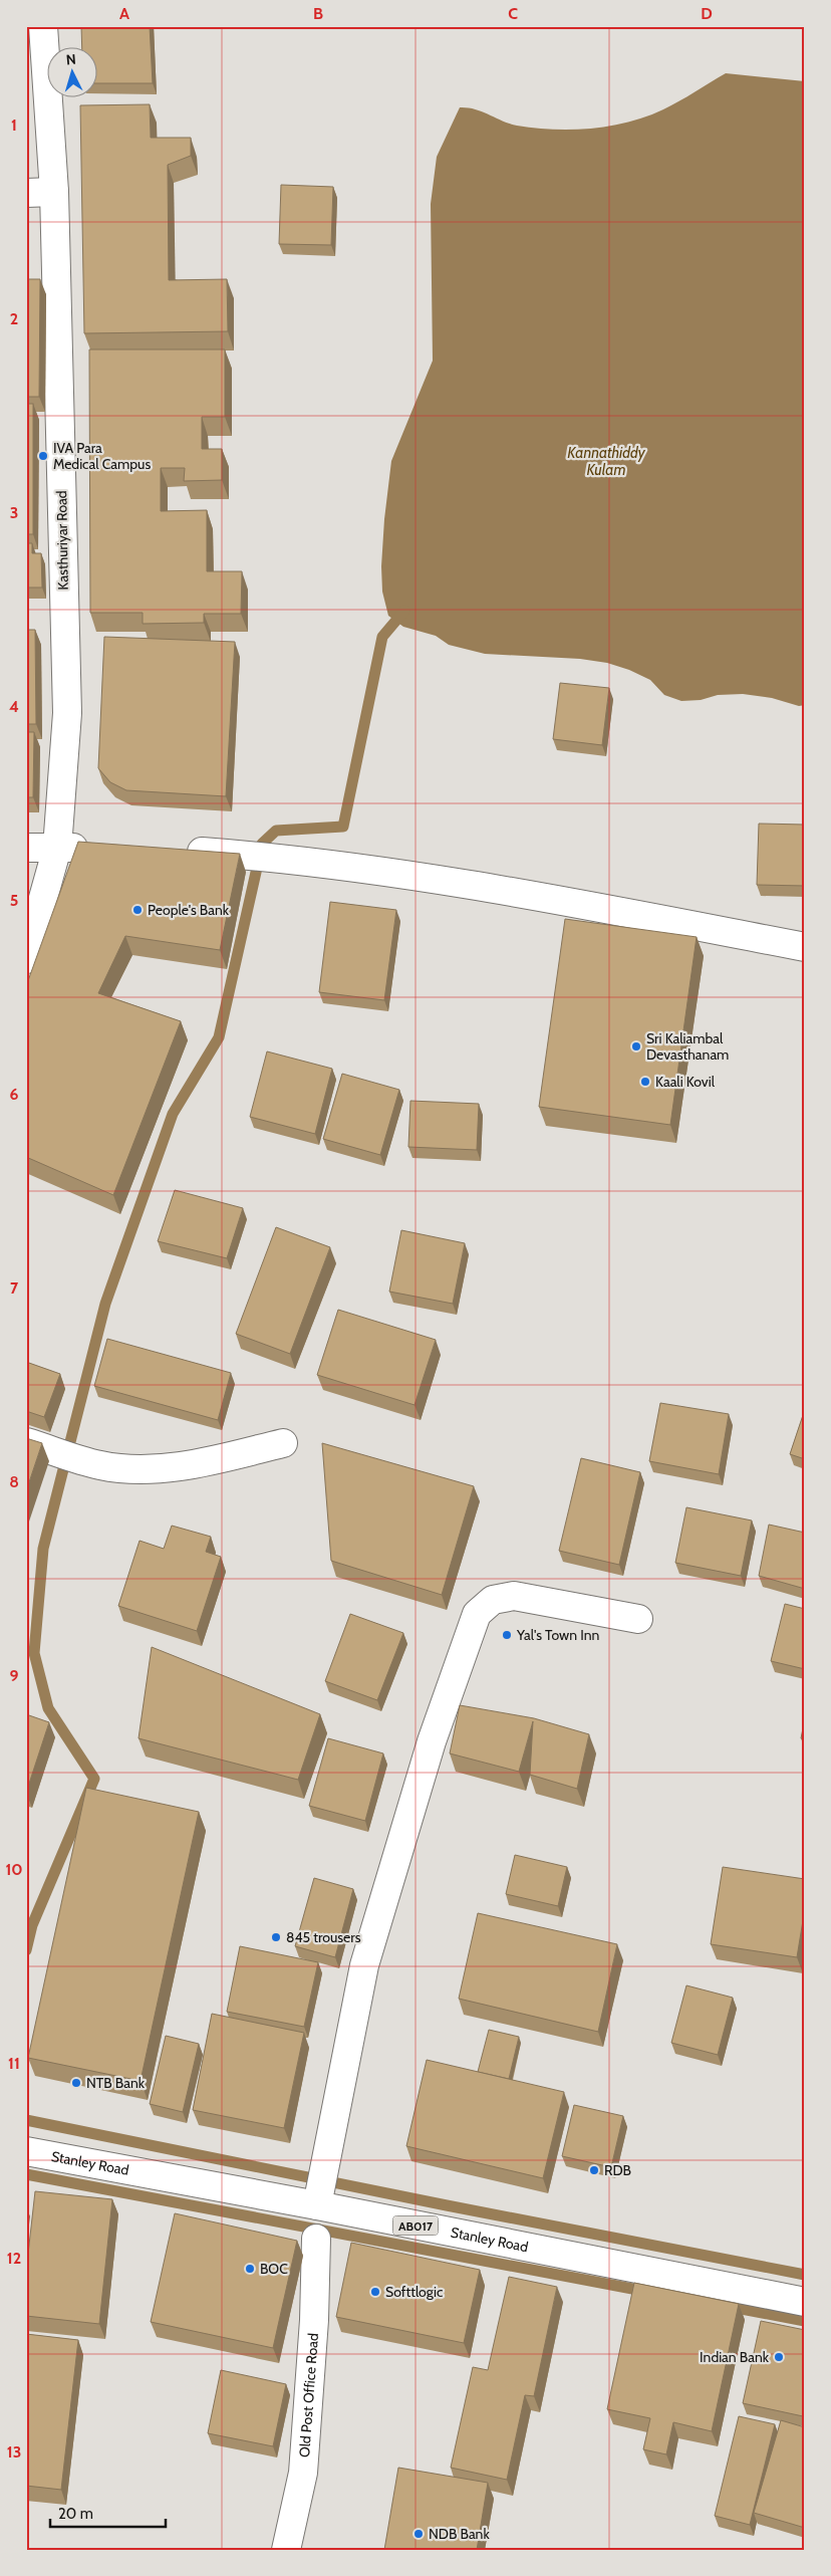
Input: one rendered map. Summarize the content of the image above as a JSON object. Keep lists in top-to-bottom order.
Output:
{
  "streets": {
    "street": [
      "Kasthuriyar Road",
      "Stanley Road",
      "AB017",
      "Old Post Office Road"
    ]
  },
  "water": ["Kannathiddy Kulam"],
  "places": [
    "IVA Para Medical Campus",
    "People's Bank",
    "Sri Kaliambal Devasthanam",
    "Kaali Kovil",
    "Yal's Town Inn",
    "845 trousers",
    "NTB Bank",
    "RDB",
    "BOC",
    "Softtlogic",
    "Indian Bank",
    "NDB Bank"
  ],
  "scale_bar": "20 m",
  "north": "top",
  "grid": {
    "columns": [
      "A",
      "B",
      "C",
      "D"
    ],
    "rows": [
      "1",
      "2",
      "3",
      "4",
      "5",
      "6",
      "7",
      "8",
      "9",
      "10",
      "11",
      "12",
      "13"
    ]
  }
}
